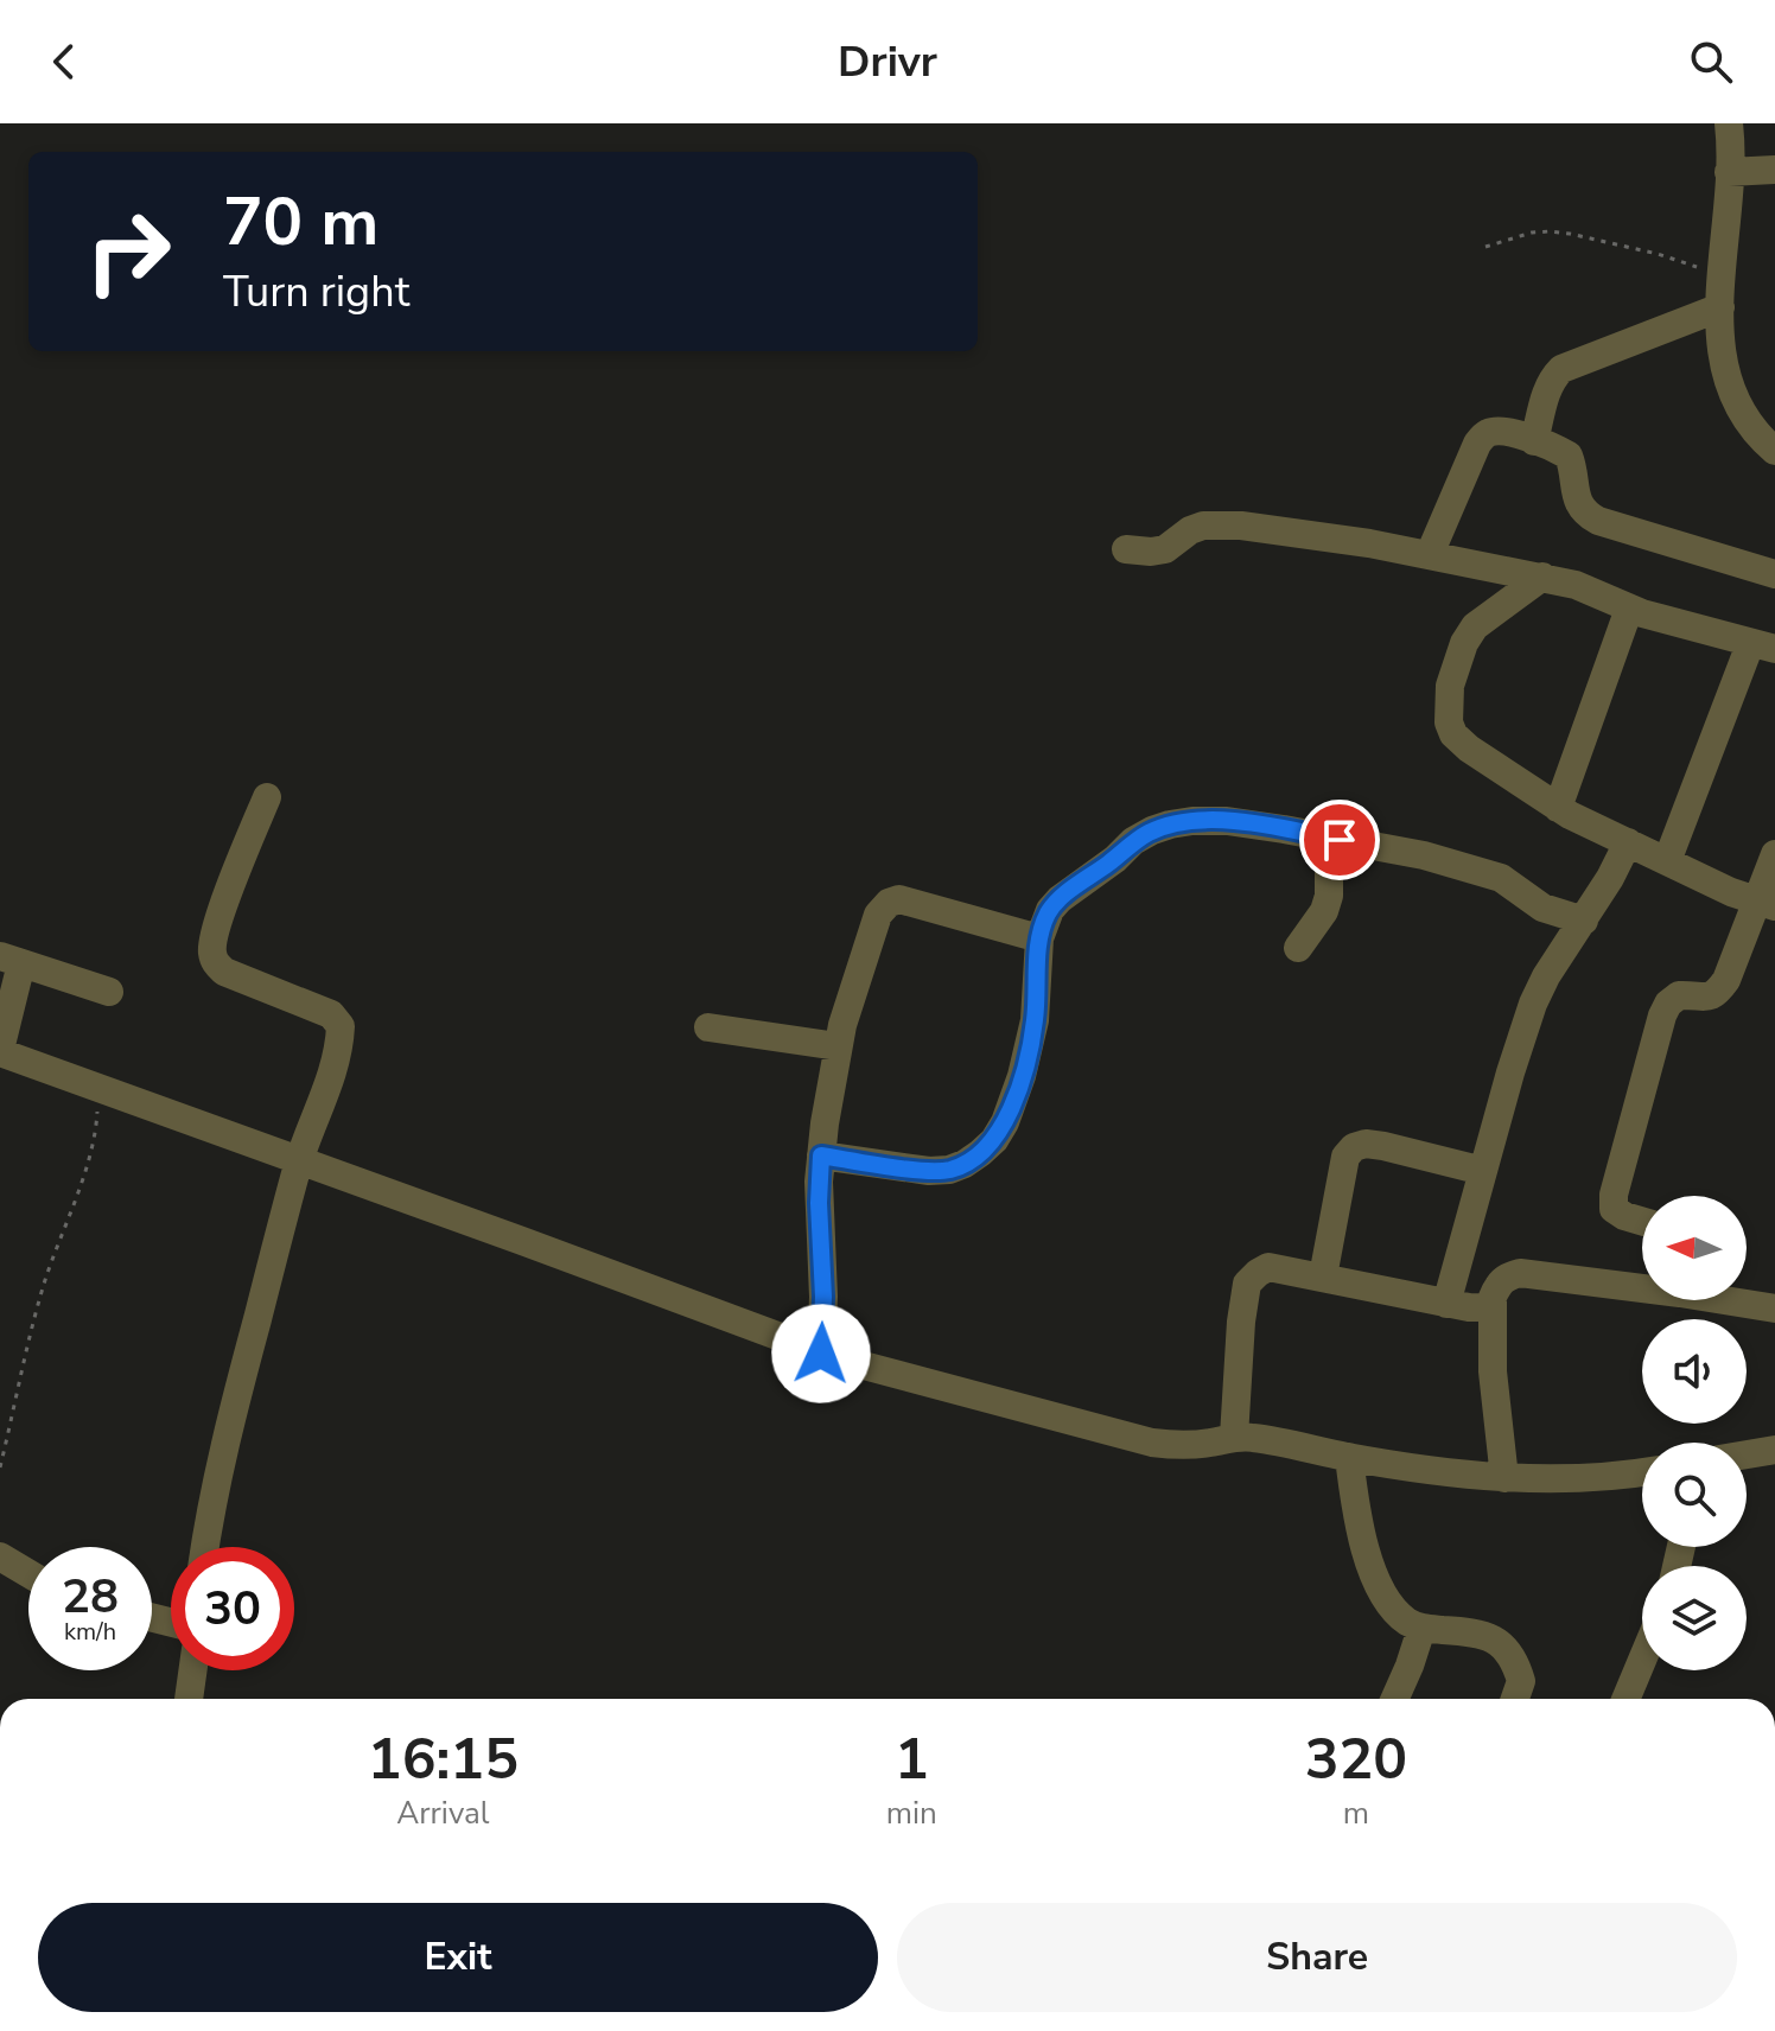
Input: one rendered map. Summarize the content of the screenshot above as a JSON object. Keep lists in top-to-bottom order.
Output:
{
  "north": "left",
  "page": {
    "header": "Drivr",
    "turn": ["70 m", "Turn right"],
    "speed": "28 km/h",
    "limit": "30",
    "eta": [
      "16:15",
      "Arrival",
      "1",
      "min",
      "320",
      "m"
    ],
    "buttons": ["Exit", "Share"]
  }
}
